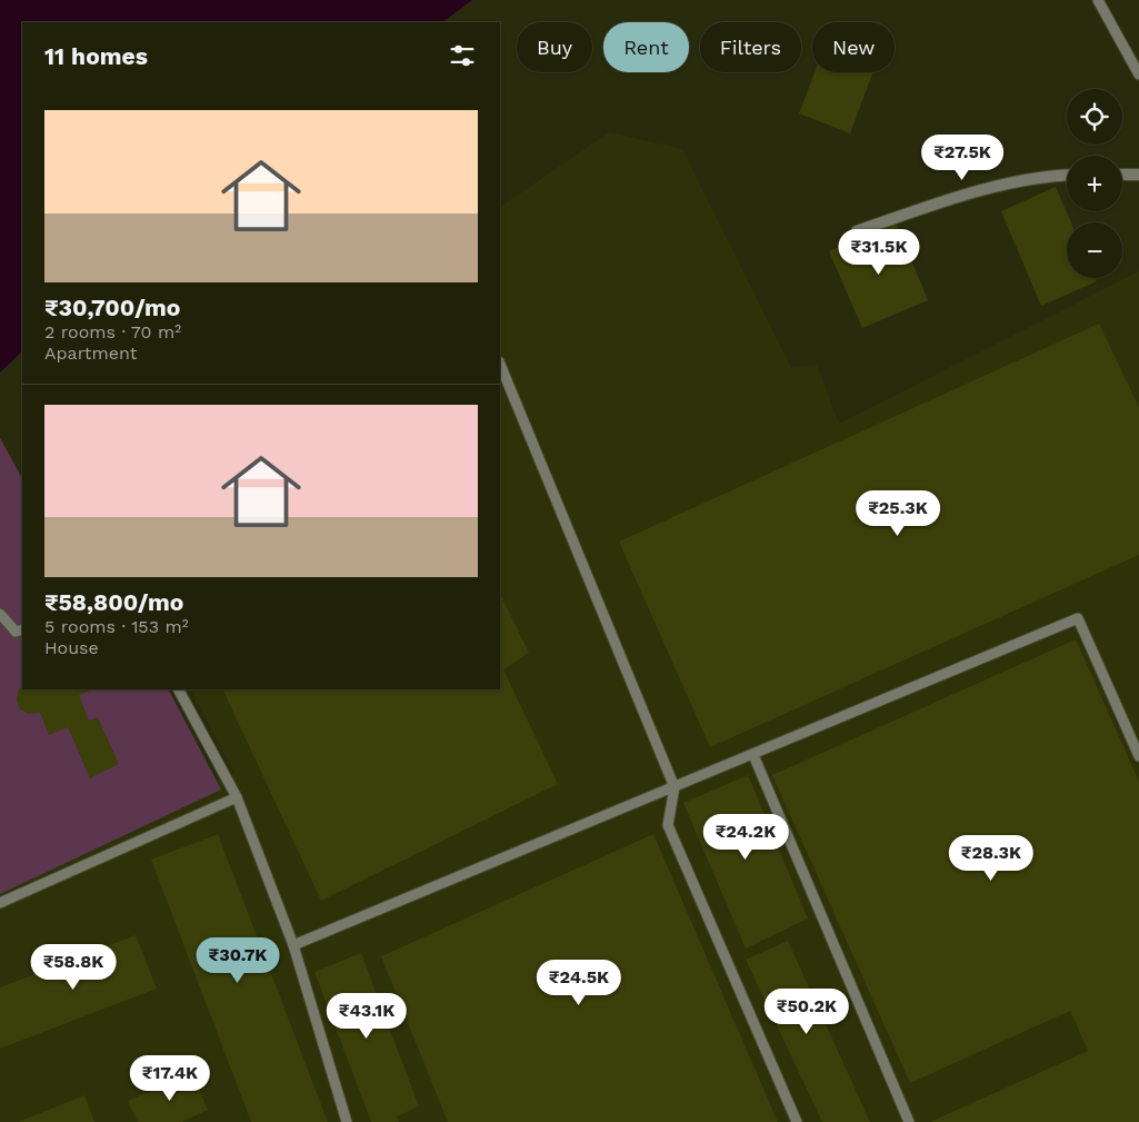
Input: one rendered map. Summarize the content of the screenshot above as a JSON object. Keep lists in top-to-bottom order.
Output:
{
  "page": {
    "chip": [
      "Buy",
      "Rent",
      "Filters",
      "New"
    ],
    "heading": "11 homes",
    "map_buttons": ["+", "−"],
    "list": [
      {
        "name": "₹30,700/mo",
        "note": "2 rooms · 70 m² · Apartment"
      },
      {
        "name": "₹58,800/mo",
        "note": "5 rooms · 153 m² · House"
      }
    ],
    "price": [
      "₹27.5K",
      "₹31.5K",
      "₹25.3K",
      "₹24.2K",
      "₹28.3K",
      "₹30.7K",
      "₹58.8K",
      "₹24.5K",
      "₹50.2K",
      "₹43.1K",
      "₹17.4K"
    ]
  }
}
